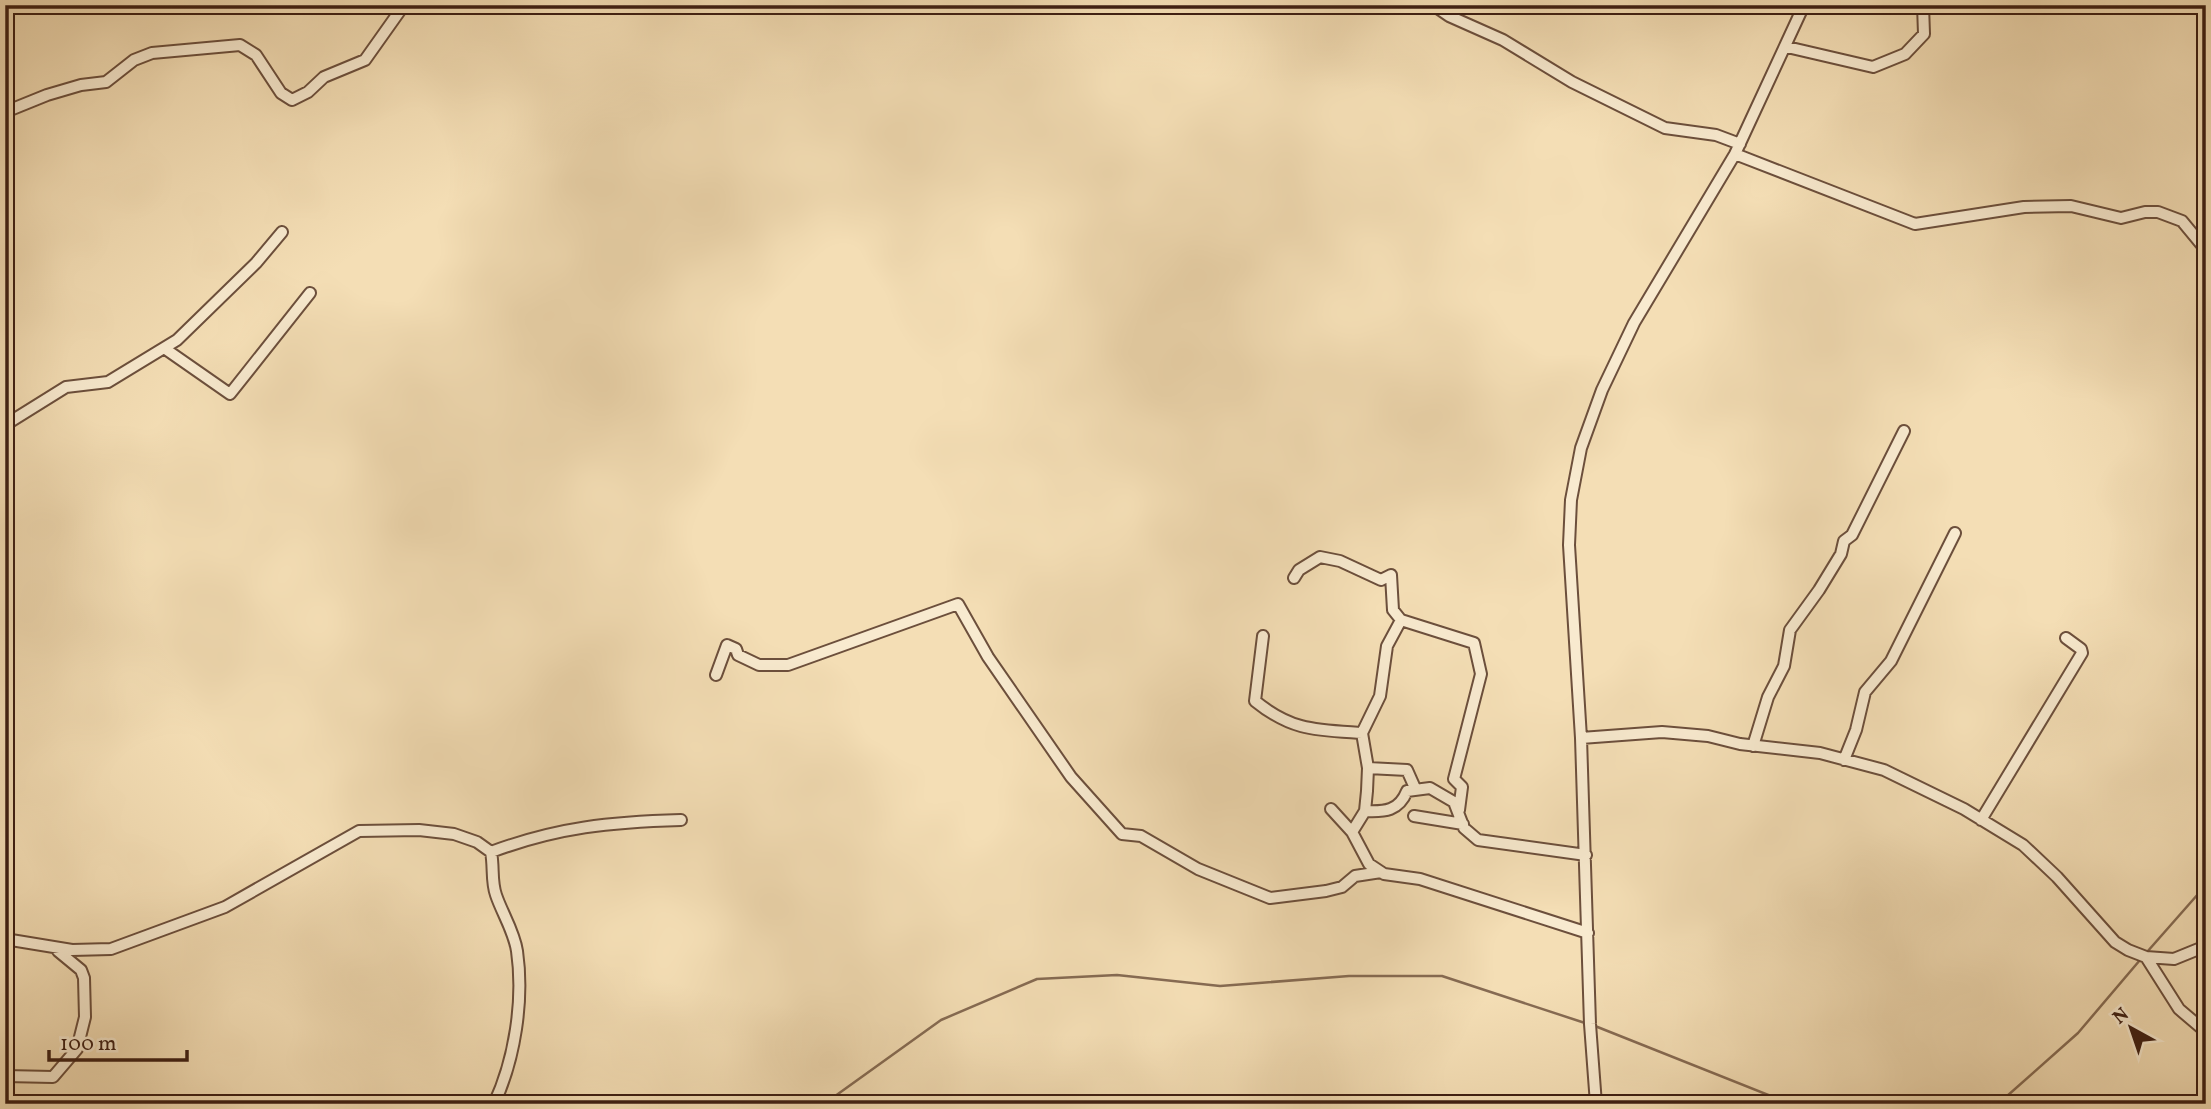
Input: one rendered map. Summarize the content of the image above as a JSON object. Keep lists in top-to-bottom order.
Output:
{
  "scale_bar": "100 m",
  "north": "top left"
}
